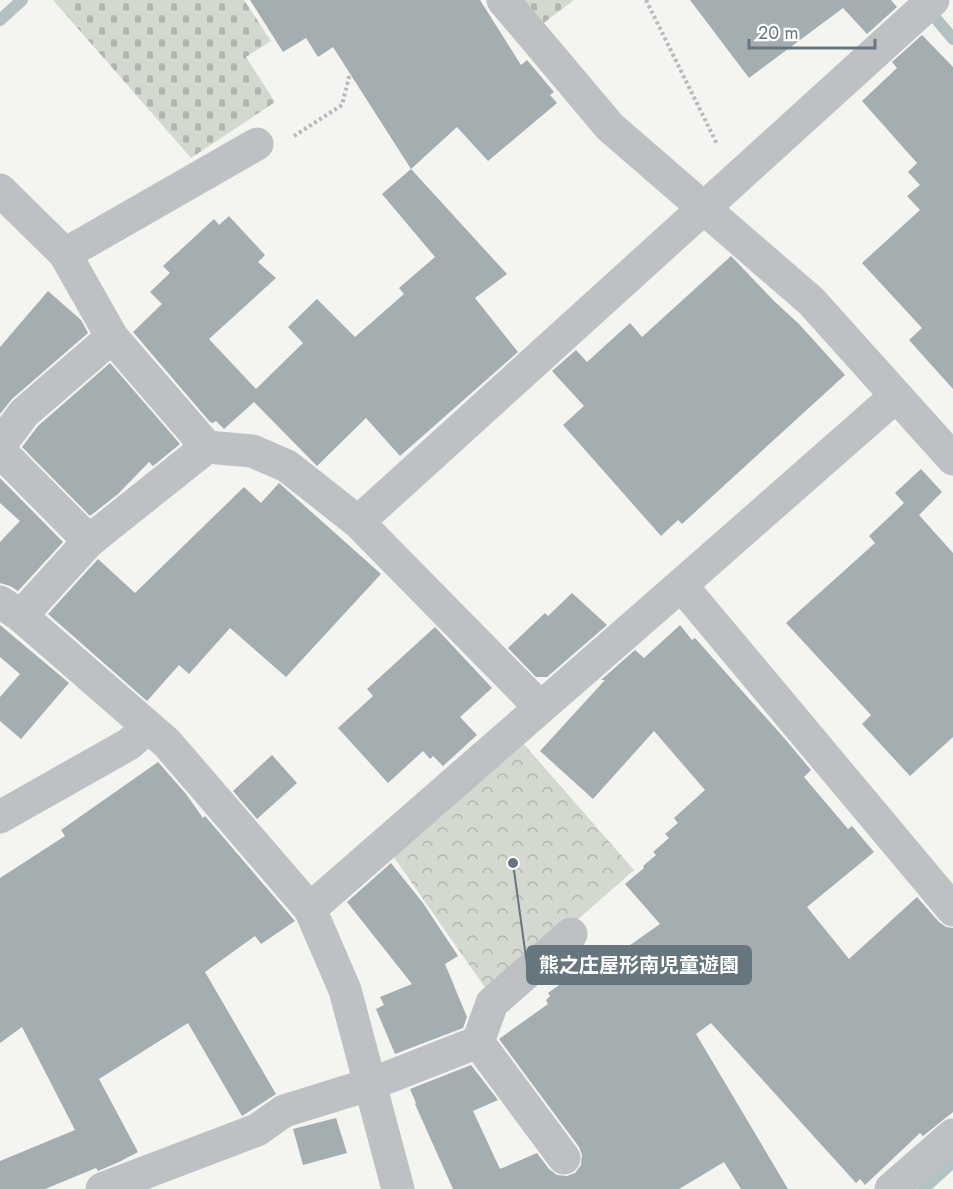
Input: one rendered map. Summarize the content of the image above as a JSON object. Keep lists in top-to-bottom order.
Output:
{
  "places": ["熊之庄屋形南児童遊園"],
  "scale_bar": "20 m"
}
